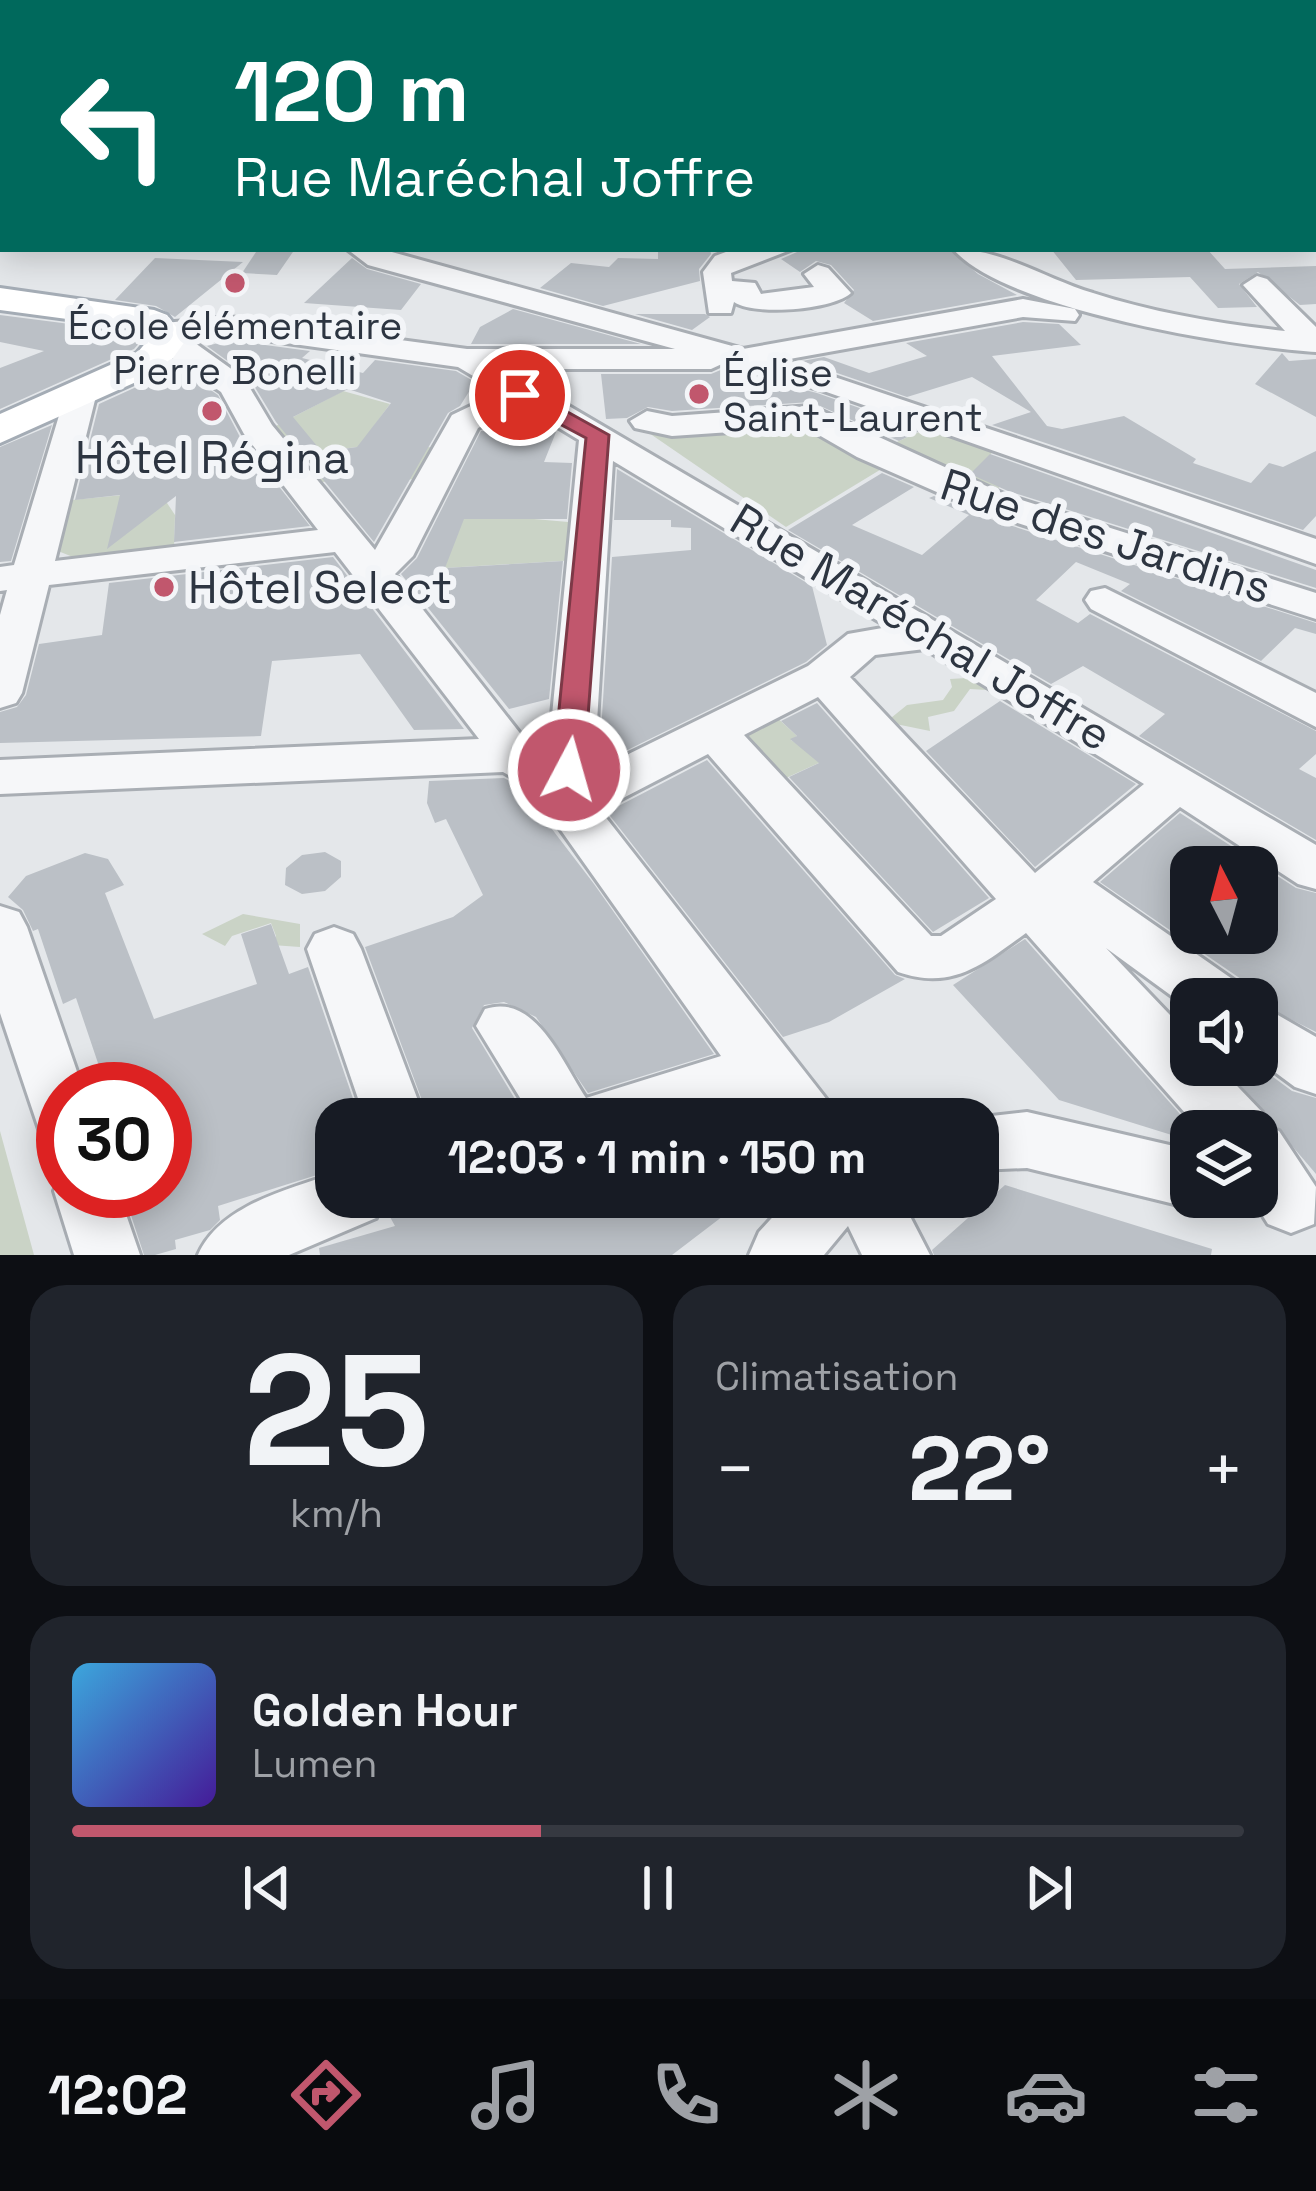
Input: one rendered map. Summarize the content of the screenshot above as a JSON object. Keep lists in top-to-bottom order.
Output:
{
  "streets": {
    "street": ["Rue des Jardins", "Rue Maréchal Joffre"]
  },
  "places": [
    "École élémentaire Pierre Bonelli",
    "Église Saint-Laurent",
    "Hôtel Régina",
    "Hôtel Select"
  ],
  "north": "top",
  "page": {
    "turn": ["120 m", "Rue Maréchal Joffre"],
    "limit": "30",
    "trip": "12:03 · 1 min · 150 m",
    "tile": [
      ["25", "km/h"],
      "Climatisation"
    ],
    "heat": ["−", "22°", "+"],
    "song": ["Golden Hour", "Lumen"],
    "tabs": "12:02"
  }
}
